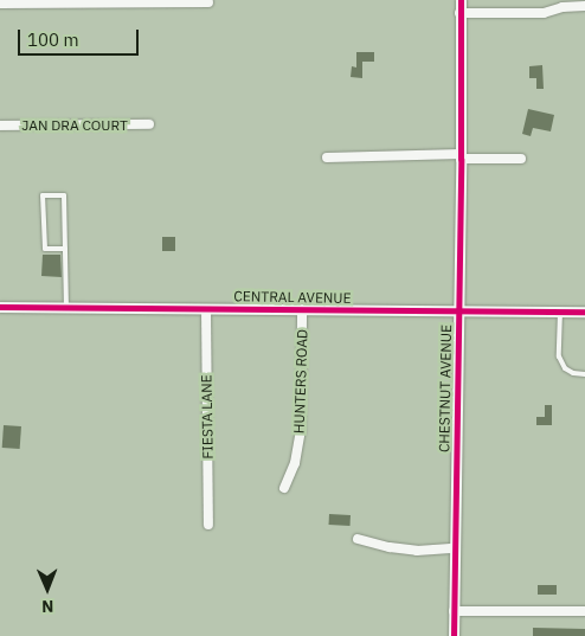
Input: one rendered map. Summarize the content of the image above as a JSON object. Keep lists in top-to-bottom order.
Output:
{
  "streets": {
    "street": [
      "JAN DRA COURT",
      "CENTRAL AVENUE",
      "HUNTERS ROAD",
      "CHESTNUT AVENUE",
      "FIESTA LANE"
    ]
  },
  "crossings": [
    ["CENTRAL AVENUE", "HUNTERS ROAD"],
    ["CENTRAL AVENUE", "CHESTNUT AVENUE"],
    ["CENTRAL AVENUE", "FIESTA LANE"]
  ],
  "scale_bar": "100 m",
  "north": "bottom"
}
